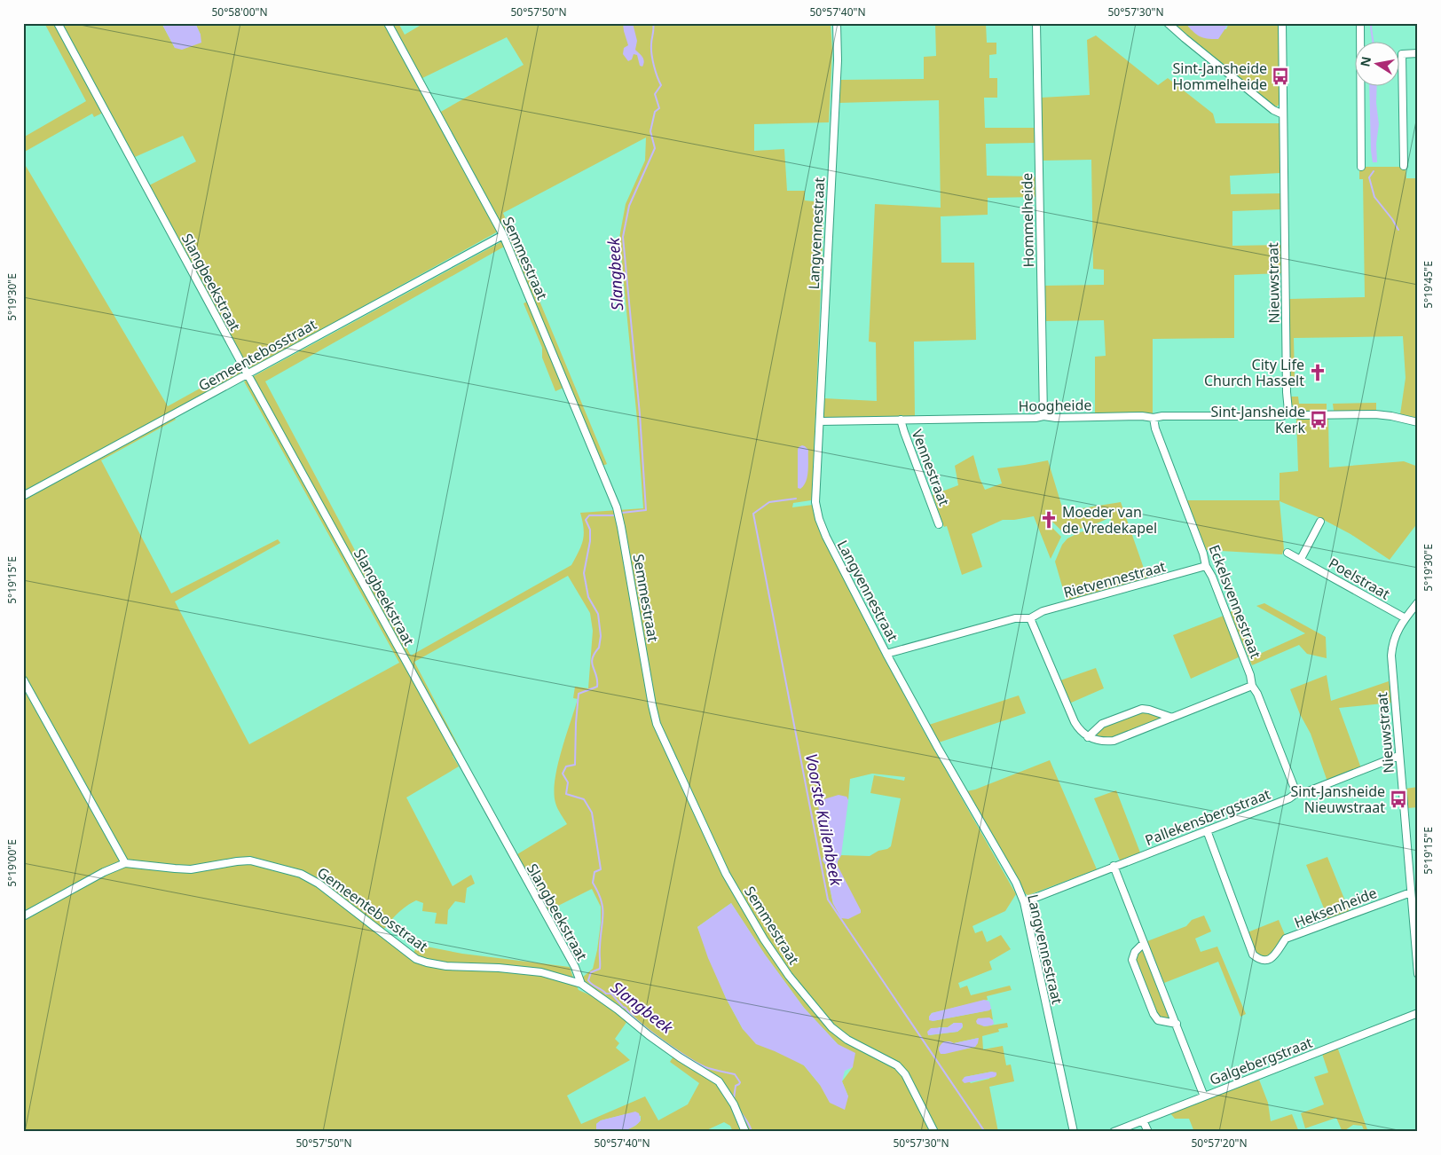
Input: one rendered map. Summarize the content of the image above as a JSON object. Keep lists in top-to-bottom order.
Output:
{
  "streets": {
    "street": [
      "Hommelheide",
      "Langvennestraat",
      "Semmestraat",
      "Slangbeekstraat",
      "Nieuwstraat",
      "Gemeentebosstraat",
      "Hoogheide",
      "Vennestraat",
      "Poelstraat",
      "Rietvennestraat",
      "Eckelsvennestraat",
      "Pallekensbergstraat",
      "Heksenheide",
      "Galgebergstraat"
    ]
  },
  "crossings": [
    ["Hommelheide", "Hoogheide"],
    ["Langvennestraat", "Hoogheide"],
    ["Langvennestraat", "Rietvennestraat"],
    ["Langvennestraat", "Pallekensbergstraat"],
    ["Semmestraat", "Gemeentebosstraat"],
    ["Slangbeekstraat", "Gemeentebosstraat"],
    ["Nieuwstraat", "Hoogheide"],
    ["Nieuwstraat", "Poelstraat"],
    ["Nieuwstraat", "Pallekensbergstraat"],
    ["Nieuwstraat", "Heksenheide"],
    ["Hoogheide", "Vennestraat"],
    ["Hoogheide", "Eckelsvennestraat"],
    ["Rietvennestraat", "Eckelsvennestraat"],
    ["Eckelsvennestraat", "Pallekensbergstraat"],
    ["Pallekensbergstraat", "Heksenheide"]
  ],
  "water": ["Slangbeek", "Voorste Kuilenbeek"],
  "places": {
    "bus stop": ["Sint-Jansheide Hommelheide", "Sint-Jansheide Kerk", "Sint-Jansheide Nieuwstraat"],
    "church": ["City Life Church Hasselt", "Moeder van de Vredekapel"]
  },
  "north": "left",
  "coordinates": [
    "50°58'00\"N",
    "50°57'50\"N",
    "50°57'40\"N",
    "50°57'30\"N",
    "5°19'45\"E",
    "5°19'30\"E",
    "5°19'15\"E",
    "5°19'00\"E",
    "50°57'20\"N"
  ]
}
